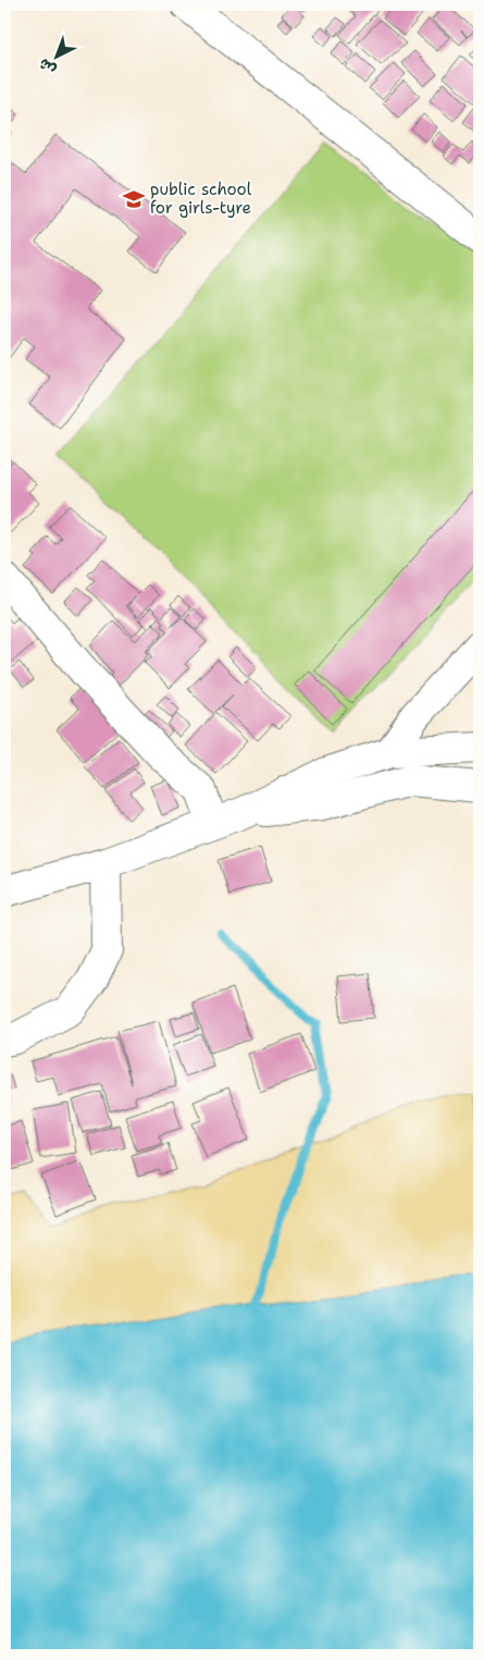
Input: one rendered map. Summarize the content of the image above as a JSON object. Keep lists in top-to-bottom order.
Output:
{
  "places": {
    "school or university": ["public school for girls-tyre"]
  },
  "north": "bottom left"
}
